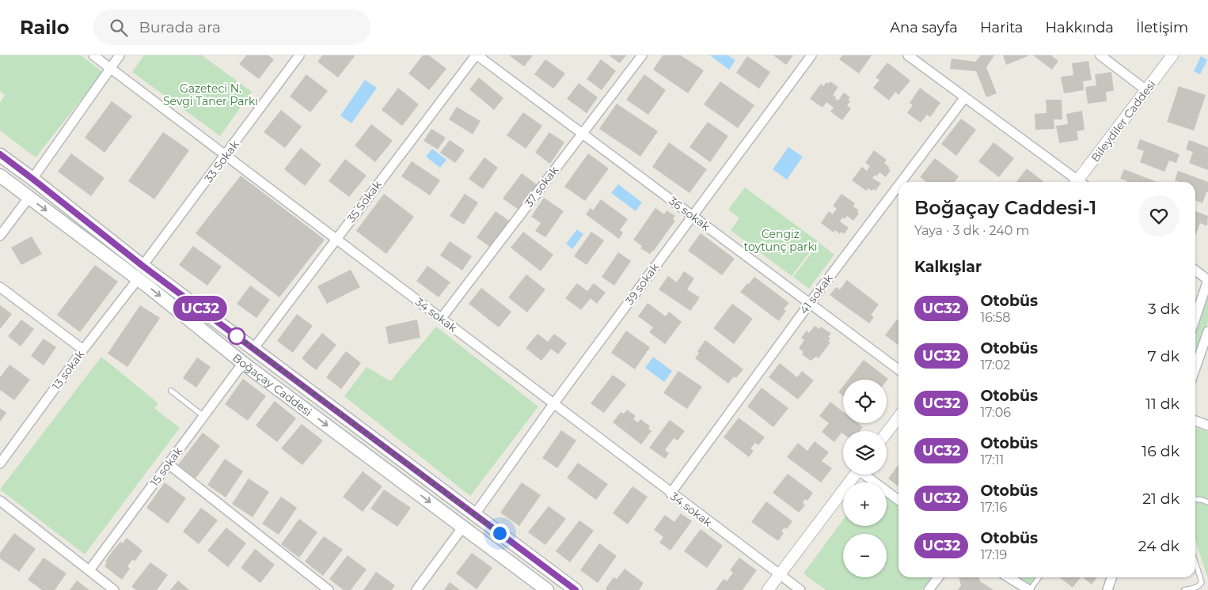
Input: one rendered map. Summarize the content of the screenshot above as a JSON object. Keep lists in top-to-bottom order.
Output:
{
  "streets": {
    "main road": ["Boğaçay Caddesi"],
    "street": [
      "Bileydiler Caddesi",
      "33 Sokak",
      "37 sokak",
      "35 Sokak",
      "36 sokak",
      "39 sokak",
      "41 sokak",
      "34 sokak",
      "13 sokak",
      "15 sokak"
    ]
  },
  "crossings": [
    ["33 Sokak", "34 sokak"],
    ["33 Sokak", "Boğaçay Caddesi"],
    ["37 sokak", "36 sokak"],
    ["37 sokak", "34 sokak"],
    ["35 Sokak", "36 sokak"],
    ["35 Sokak", "34 sokak"],
    ["35 Sokak", "Boğaçay Caddesi"],
    ["36 sokak", "39 sokak"],
    ["36 sokak", "41 sokak"],
    ["39 sokak", "34 sokak"],
    ["39 sokak", "Boğaçay Caddesi"],
    ["41 sokak", "34 sokak"],
    ["13 sokak", "Boğaçay Caddesi"],
    ["Boğaçay Caddesi", "15 sokak"]
  ],
  "parks": ["Gazeteci N. Sevgi Taner Parkı", "Cengiz toytunç parkı"],
  "lines": ["bus line UC32"],
  "page": {
    "header": "Railo",
    "search": "Burada ara",
    "nav": [
      "Ana sayfa",
      "Harita",
      "Hakkında",
      "İletişim"
    ],
    "on_map": "UC32",
    "heading": [
      ["Boğaçay Caddesi-1", "Yaya · 3 dk · 240 m"],
      "Kalkışlar"
    ],
    "list": [
      {
        "mark": "UC32",
        "name": "Otobüs",
        "note": "16:58",
        "value": "3 dk"
      },
      {
        "mark": "UC32",
        "name": "Otobüs",
        "note": "17:02",
        "value": "7 dk"
      },
      {
        "mark": "UC32",
        "name": "Otobüs",
        "note": "17:06",
        "value": "11 dk"
      },
      {
        "mark": "UC32",
        "name": "Otobüs",
        "note": "17:11",
        "value": "16 dk"
      },
      {
        "mark": "UC32",
        "name": "Otobüs",
        "note": "17:16",
        "value": "21 dk"
      },
      {
        "mark": "UC32",
        "name": "Otobüs",
        "note": "17:19",
        "value": "24 dk"
      }
    ],
    "map_buttons": ["+", "−"]
  }
}
